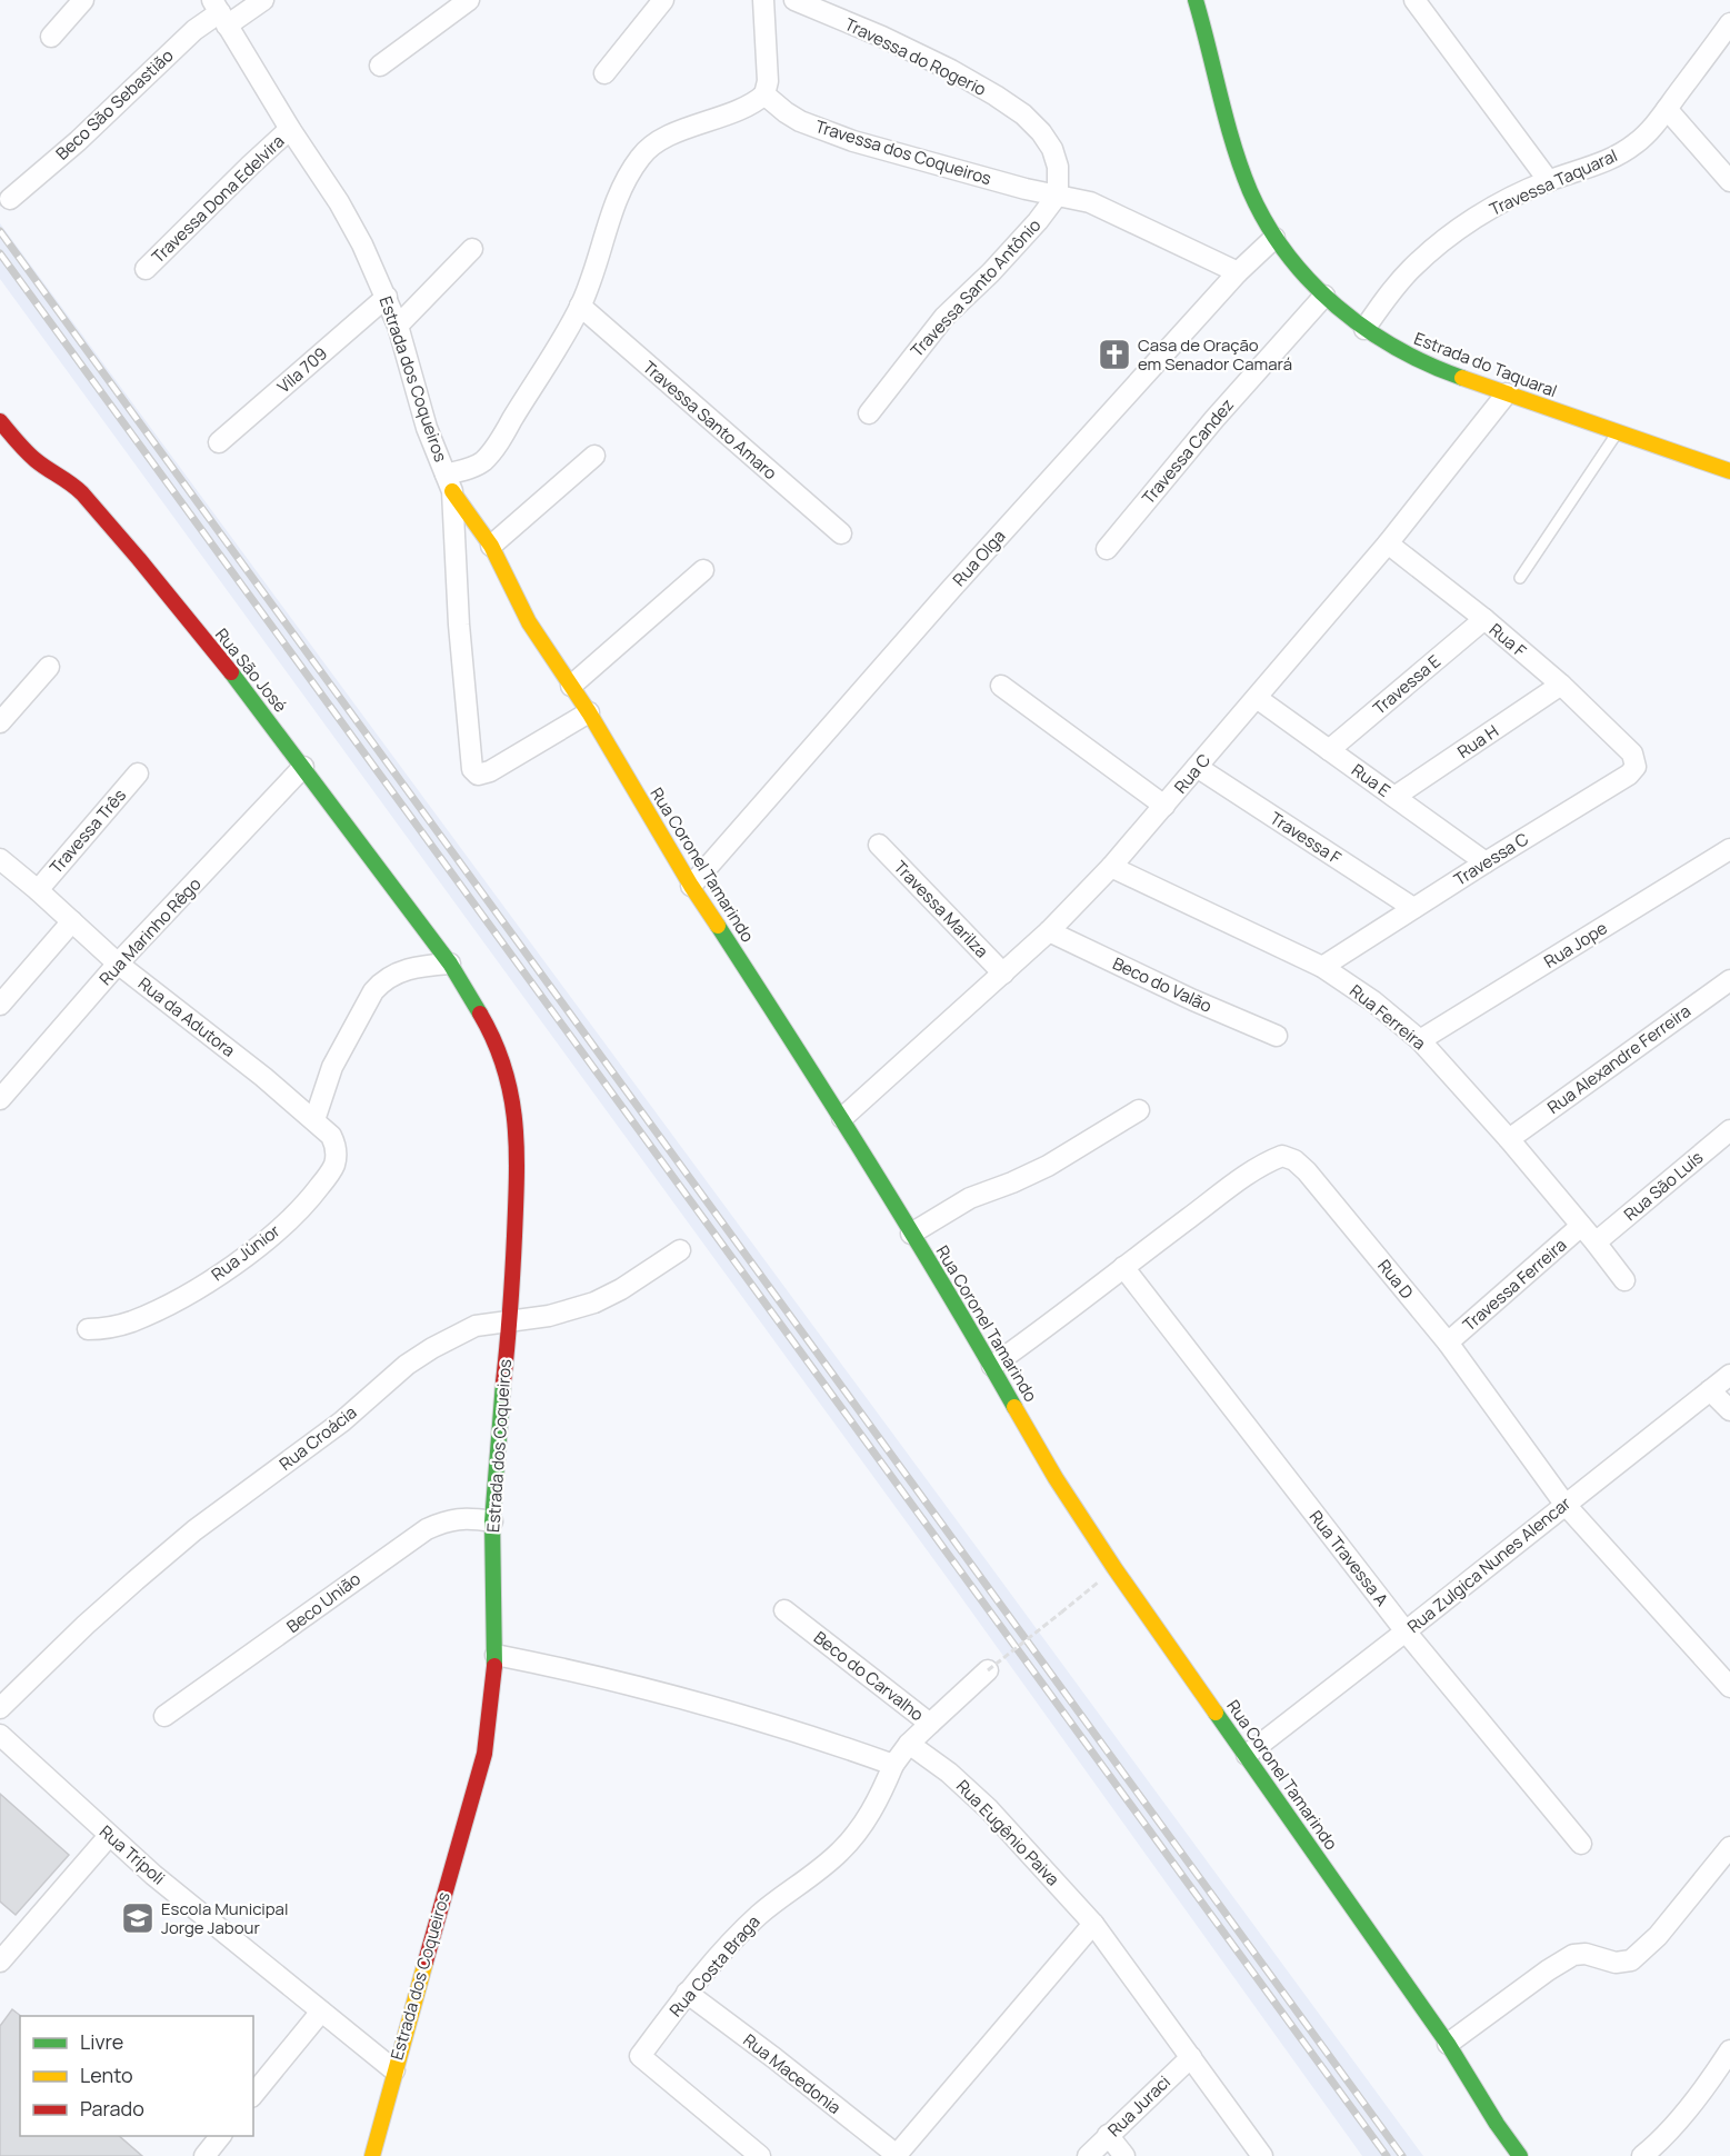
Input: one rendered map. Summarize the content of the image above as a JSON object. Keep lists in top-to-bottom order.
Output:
{
  "streets": {
    "street": [
      "Travessa do Rogerio",
      "Beco São Sebastião",
      "Travessa dos Coqueiros",
      "Travessa Taquaral",
      "Travessa Dona Edelvira",
      "Travessa Santo Antônio",
      "Estrada do Taquaral",
      "Vila 709",
      "Estrada dos Coqueiros",
      "Travessa Santo Amaro",
      "Travessa Candez",
      "Rua Olga",
      "Rua F",
      "Rua São José",
      "Travessa E",
      "Rua H",
      "Rua C",
      "Rua E",
      "Travessa Três",
      "Travessa F",
      "Travessa C",
      "Rua Coronel Tamarindo",
      "Travessa Marilza",
      "Rua Marinho Rêgo",
      "Rua Jope",
      "Beco do Valão",
      "Rua da Adutora",
      "Rua Ferreira",
      "Rua Alexandre Ferreira",
      "Rua São Luís",
      "Rua Júnior",
      "Rua D",
      "Travessa Ferreira",
      "Rua Croácia",
      "Rua Travessa A",
      "Rua Zulgica Nunes Alencar",
      "Beco União",
      "Beco do Carvalho",
      "Rua Eugênio Paiva",
      "Rua Trípoli",
      "Rua Costa Braga",
      "Rua Macedonia",
      "Rua Juraci"
    ]
  },
  "crossings": [
    ["Travessa do Rogerio", "Travessa dos Coqueiros"],
    ["Travessa do Rogerio", "Travessa Santo Antônio"],
    ["Beco São Sebastião", "Estrada dos Coqueiros"],
    ["Travessa dos Coqueiros", "Travessa Santo Antônio"],
    ["Travessa dos Coqueiros", "Rua Olga"],
    ["Travessa Taquaral", "Estrada do Taquaral"],
    ["Travessa Dona Edelvira", "Estrada dos Coqueiros"],
    ["Estrada do Taquaral", "Travessa Candez"],
    ["Estrada do Taquaral", "Rua Olga"],
    ["Estrada do Taquaral", "Rua C"],
    ["Vila 709", "Estrada dos Coqueiros"],
    ["Estrada dos Coqueiros", "Rua São José"],
    ["Estrada dos Coqueiros", "Rua Coronel Tamarindo"],
    ["Estrada dos Coqueiros", "Rua Croácia"],
    ["Estrada dos Coqueiros", "Beco União"],
    ["Estrada dos Coqueiros", "Rua Trípoli"],
    ["Rua Olga", "Rua Coronel Tamarindo"],
    ["Rua F", "Travessa E"],
    ["Rua F", "Rua H"],
    ["Rua F", "Rua C"],
    ["Rua F", "Travessa C"],
    ["Rua São José", "Rua Marinho Rêgo"],
    ["Travessa E", "Rua E"],
    ["Rua H", "Rua E"],
    ["Rua C", "Rua E"],
    ["Rua C", "Travessa F"],
    ["Rua C", "Rua Coronel Tamarindo"],
    ["Rua C", "Travessa Marilza"],
    ["Rua C", "Beco do Valão"],
    ["Rua C", "Rua Ferreira"],
    ["Rua E", "Travessa C"],
    ["Travessa Três", "Rua da Adutora"],
    ["Travessa F", "Travessa C"],
    ["Travessa C", "Rua Ferreira"],
    ["Rua Coronel Tamarindo", "Rua D"],
    ["Rua Coronel Tamarindo", "Rua Zulgica Nunes Alencar"],
    ["Rua Marinho Rêgo", "Rua da Adutora"],
    ["Rua Jope", "Rua Ferreira"],
    ["Rua da Adutora", "Rua Júnior"],
    ["Rua Ferreira", "Rua Alexandre Ferreira"],
    ["Rua Ferreira", "Rua São Luís"],
    ["Rua Ferreira", "Travessa Ferreira"],
    ["Rua D", "Travessa Ferreira"],
    ["Rua D", "Rua Travessa A"],
    ["Rua D", "Rua Zulgica Nunes Alencar"],
    ["Rua Travessa A", "Rua Zulgica Nunes Alencar"],
    ["Beco do Carvalho", "Rua Eugênio Paiva"],
    ["Rua Eugênio Paiva", "Rua Juraci"],
    ["Rua Costa Braga", "Rua Macedonia"]
  ],
  "places": {
    "church": ["Casa de Oração em Senador Camará"],
    "school or university": ["Escola Municipal Jorge Jabour"]
  },
  "legend": ["Livre", "Lento", "Parado"]
}
